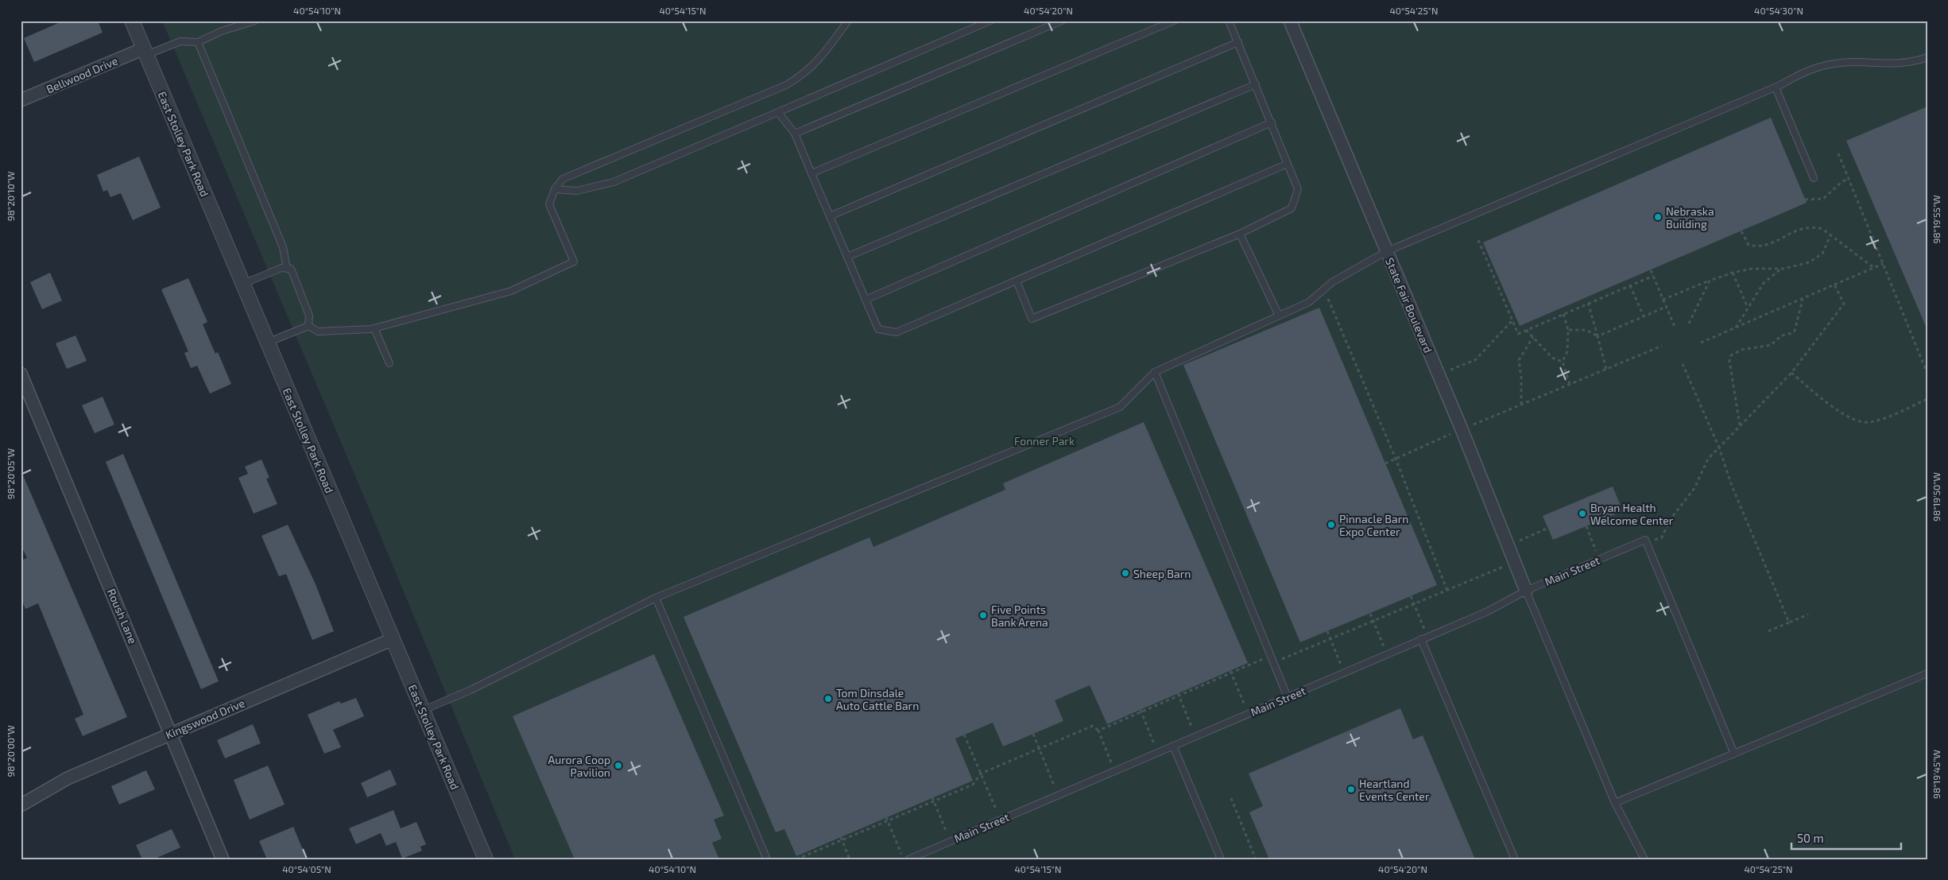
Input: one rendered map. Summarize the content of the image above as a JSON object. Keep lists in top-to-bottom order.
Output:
{
  "streets": {
    "street": [
      "Bellwood Drive",
      "East Stolley Park Road",
      "State Fair Boulevard",
      "Roush Lane",
      "Kingswood Drive"
    ],
    "lane": ["Main Street"]
  },
  "crossings": [
    ["Bellwood Drive", "East Stolley Park Road"],
    ["East Stolley Park Road", "Kingswood Drive"],
    ["State Fair Boulevard", "Main Street"],
    ["Roush Lane", "Kingswood Drive"]
  ],
  "parks": ["Fonner Park"],
  "places": [
    "Nebraska Building",
    "Bryan Health Welcome Center",
    "Pinnacle Barn Expo Center",
    "Sheep Barn",
    "Five Points Bank Arena",
    "Tom Dinsdale Auto Cattle Barn",
    "Aurora Coop Pavilion",
    "Heartland Events Center"
  ],
  "scale_bar": "50 m",
  "coordinates": [
    "40°54'10\"N",
    "40°54'15\"N",
    "40°54'20\"N",
    "40°54'25\"N",
    "40°54'30\"N",
    "98°20'10\"W",
    "98°19'55\"W",
    "98°20'05\"W",
    "98°19'50\"W",
    "98°20'00\"W",
    "98°19'45\"W",
    "40°54'05\"N"
  ]
}
